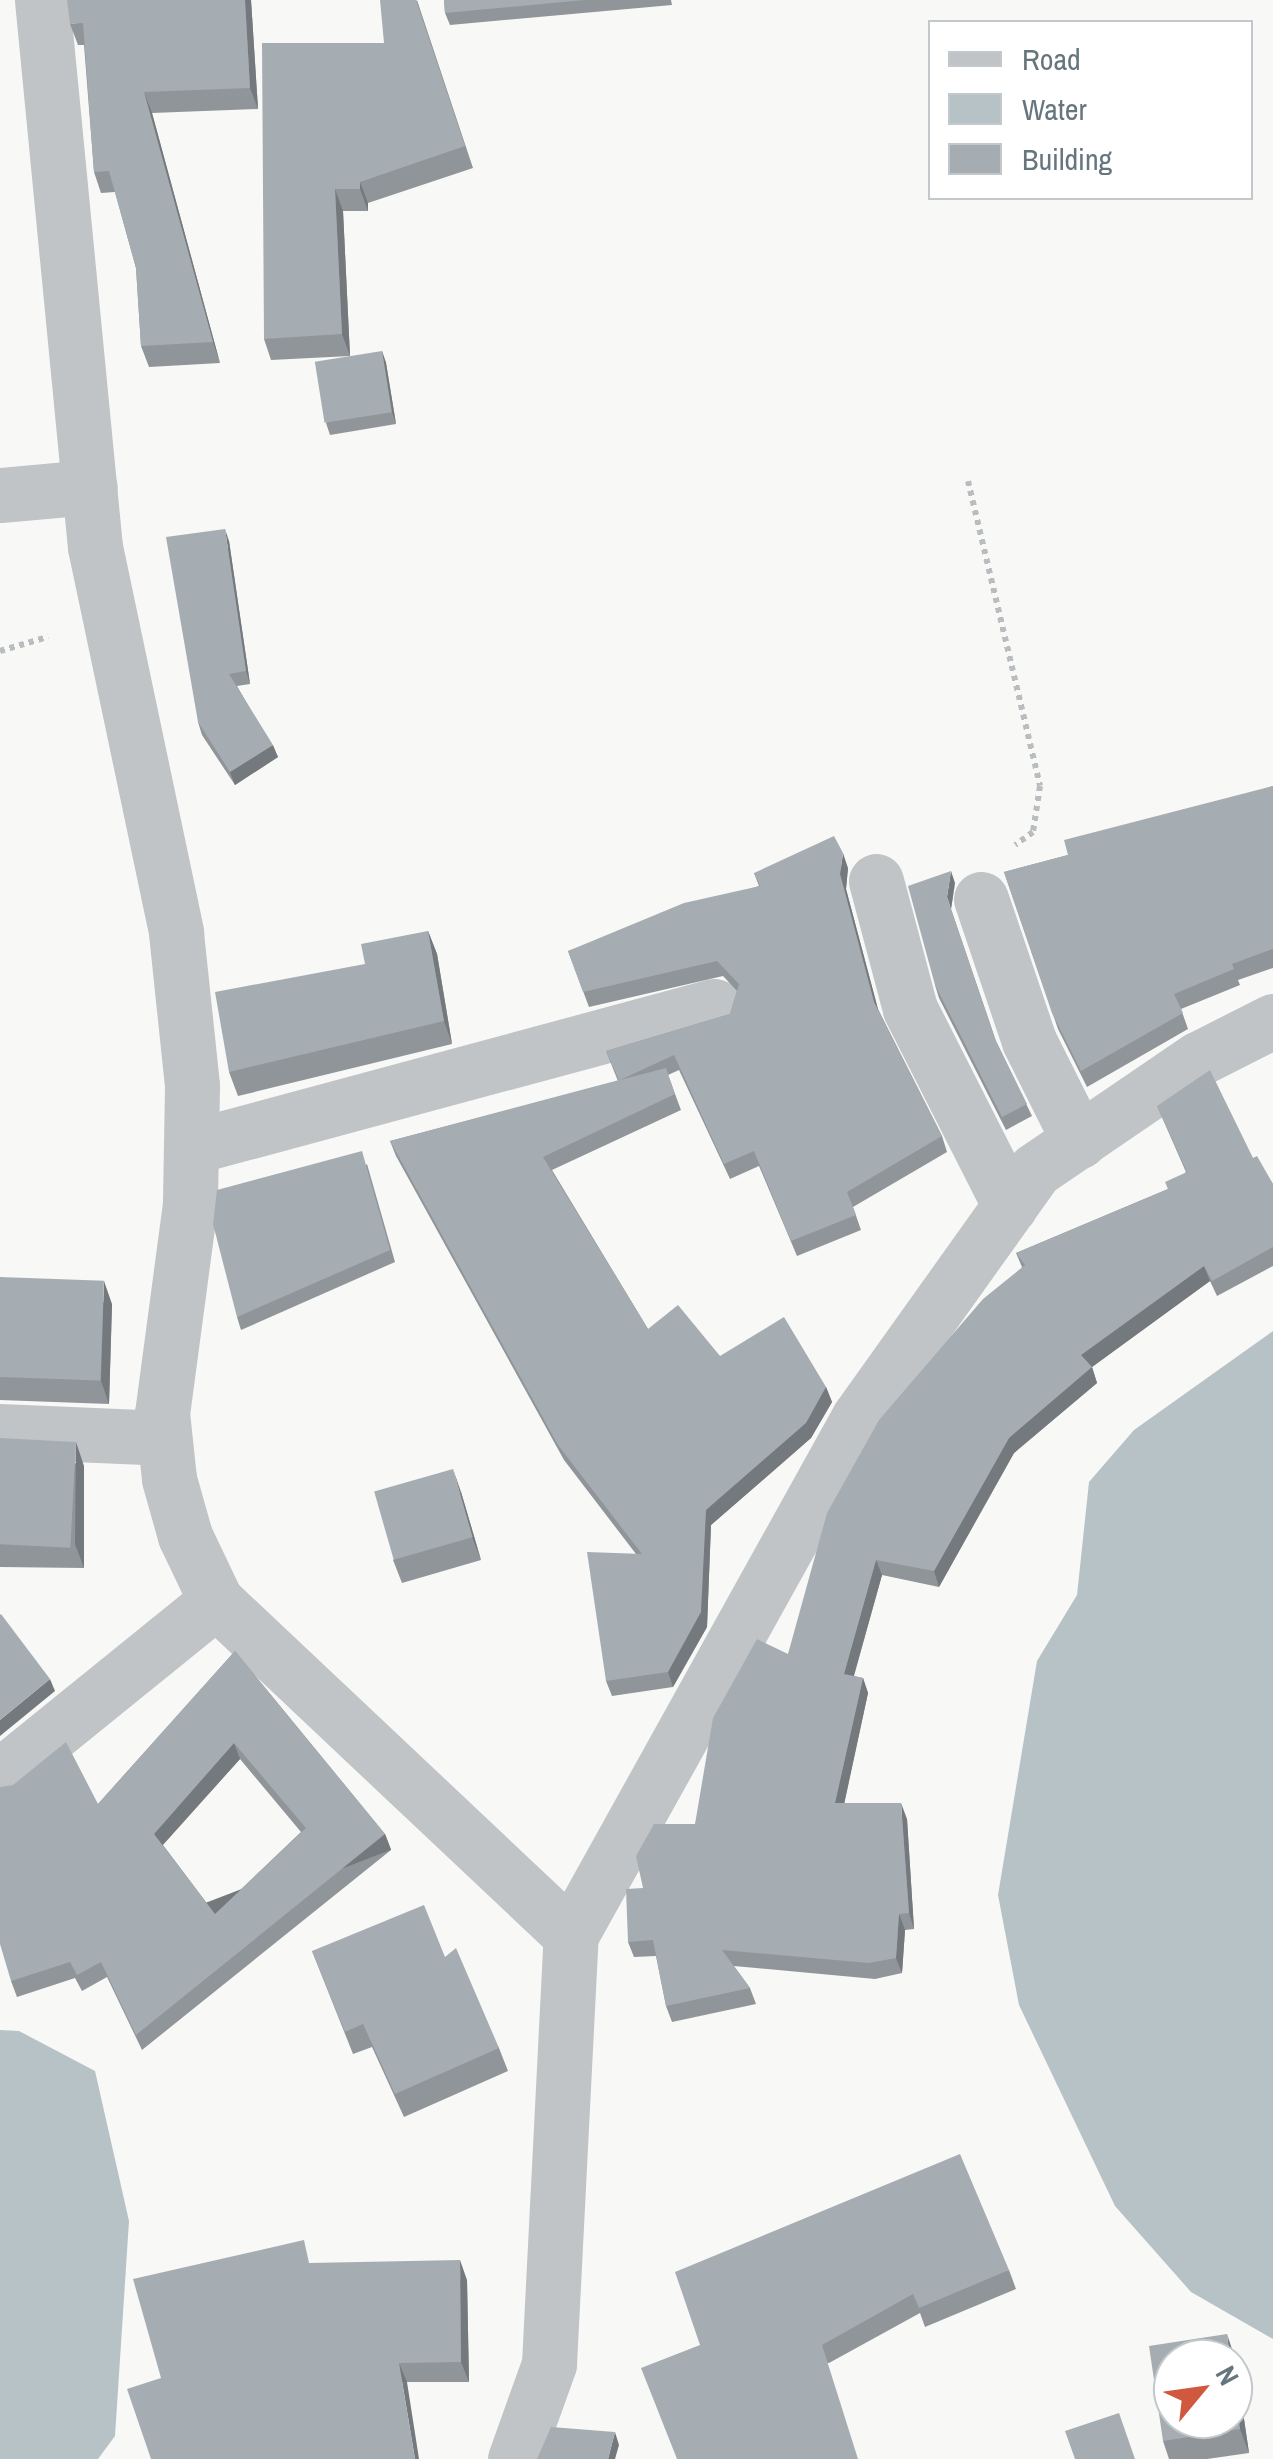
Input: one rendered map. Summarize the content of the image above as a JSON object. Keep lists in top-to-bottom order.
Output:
{
  "legend": ["Road", "Water", "Building"],
  "north": "top right"
}
